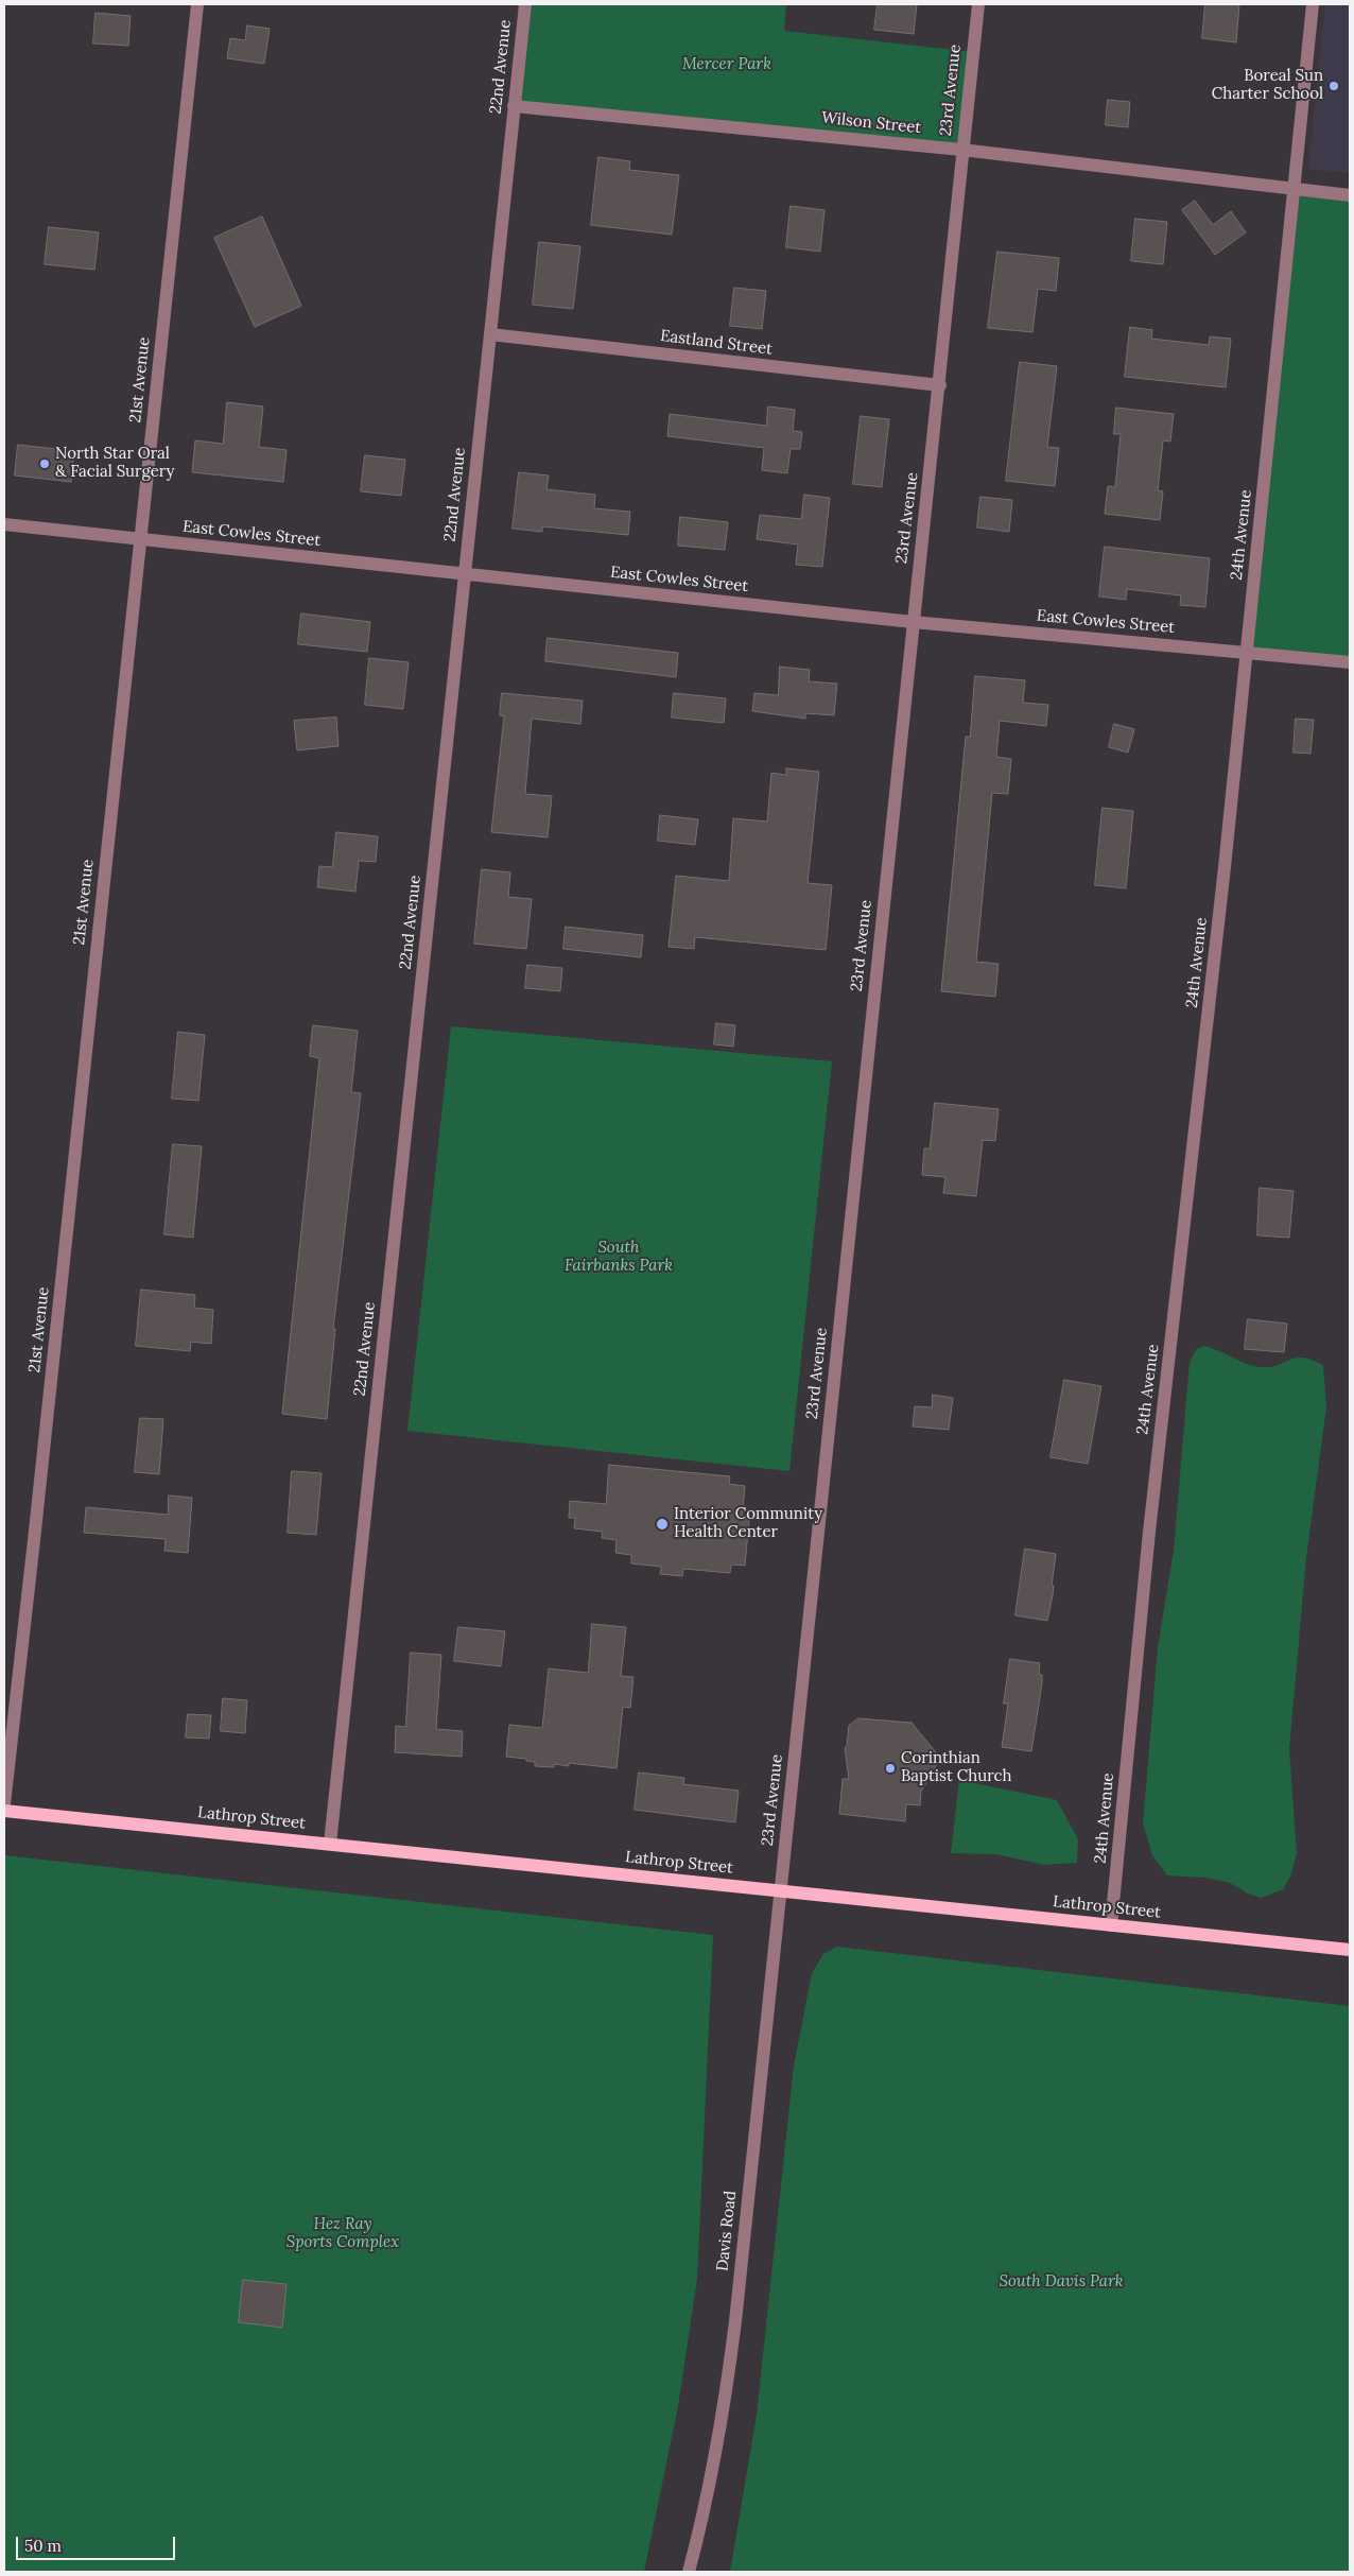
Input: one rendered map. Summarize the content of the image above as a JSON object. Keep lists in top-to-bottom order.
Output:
{
  "streets": {
    "main road": ["Lathrop Street"],
    "street": [
      "22nd Avenue",
      "23rd Avenue",
      "Wilson Street",
      "Eastland Street",
      "21st Avenue",
      "East Cowles Street",
      "24th Avenue",
      "Davis Road"
    ]
  },
  "crossings": [
    ["22nd Avenue", "Wilson Street"],
    ["22nd Avenue", "Eastland Street"],
    ["22nd Avenue", "East Cowles Street"],
    ["22nd Avenue", "Lathrop Street"],
    ["23rd Avenue", "Wilson Street"],
    ["23rd Avenue", "Eastland Street"],
    ["23rd Avenue", "East Cowles Street"],
    ["23rd Avenue", "Lathrop Street"],
    ["23rd Avenue", "Davis Road"],
    ["Wilson Street", "24th Avenue"],
    ["21st Avenue", "East Cowles Street"],
    ["East Cowles Street", "24th Avenue"],
    ["24th Avenue", "Lathrop Street"],
    ["Lathrop Street", "Davis Road"]
  ],
  "parks": [
    "Mercer Park",
    "South Fairbanks Park",
    "Hez Ray Sports Complex",
    "South Davis Park"
  ],
  "places": [
    "Boreal Sun Charter School",
    "North Star Oral & Facial Surgery",
    "Interior Community Health Center",
    "Corinthian Baptist Church"
  ],
  "scale_bar": "50 m"
}
